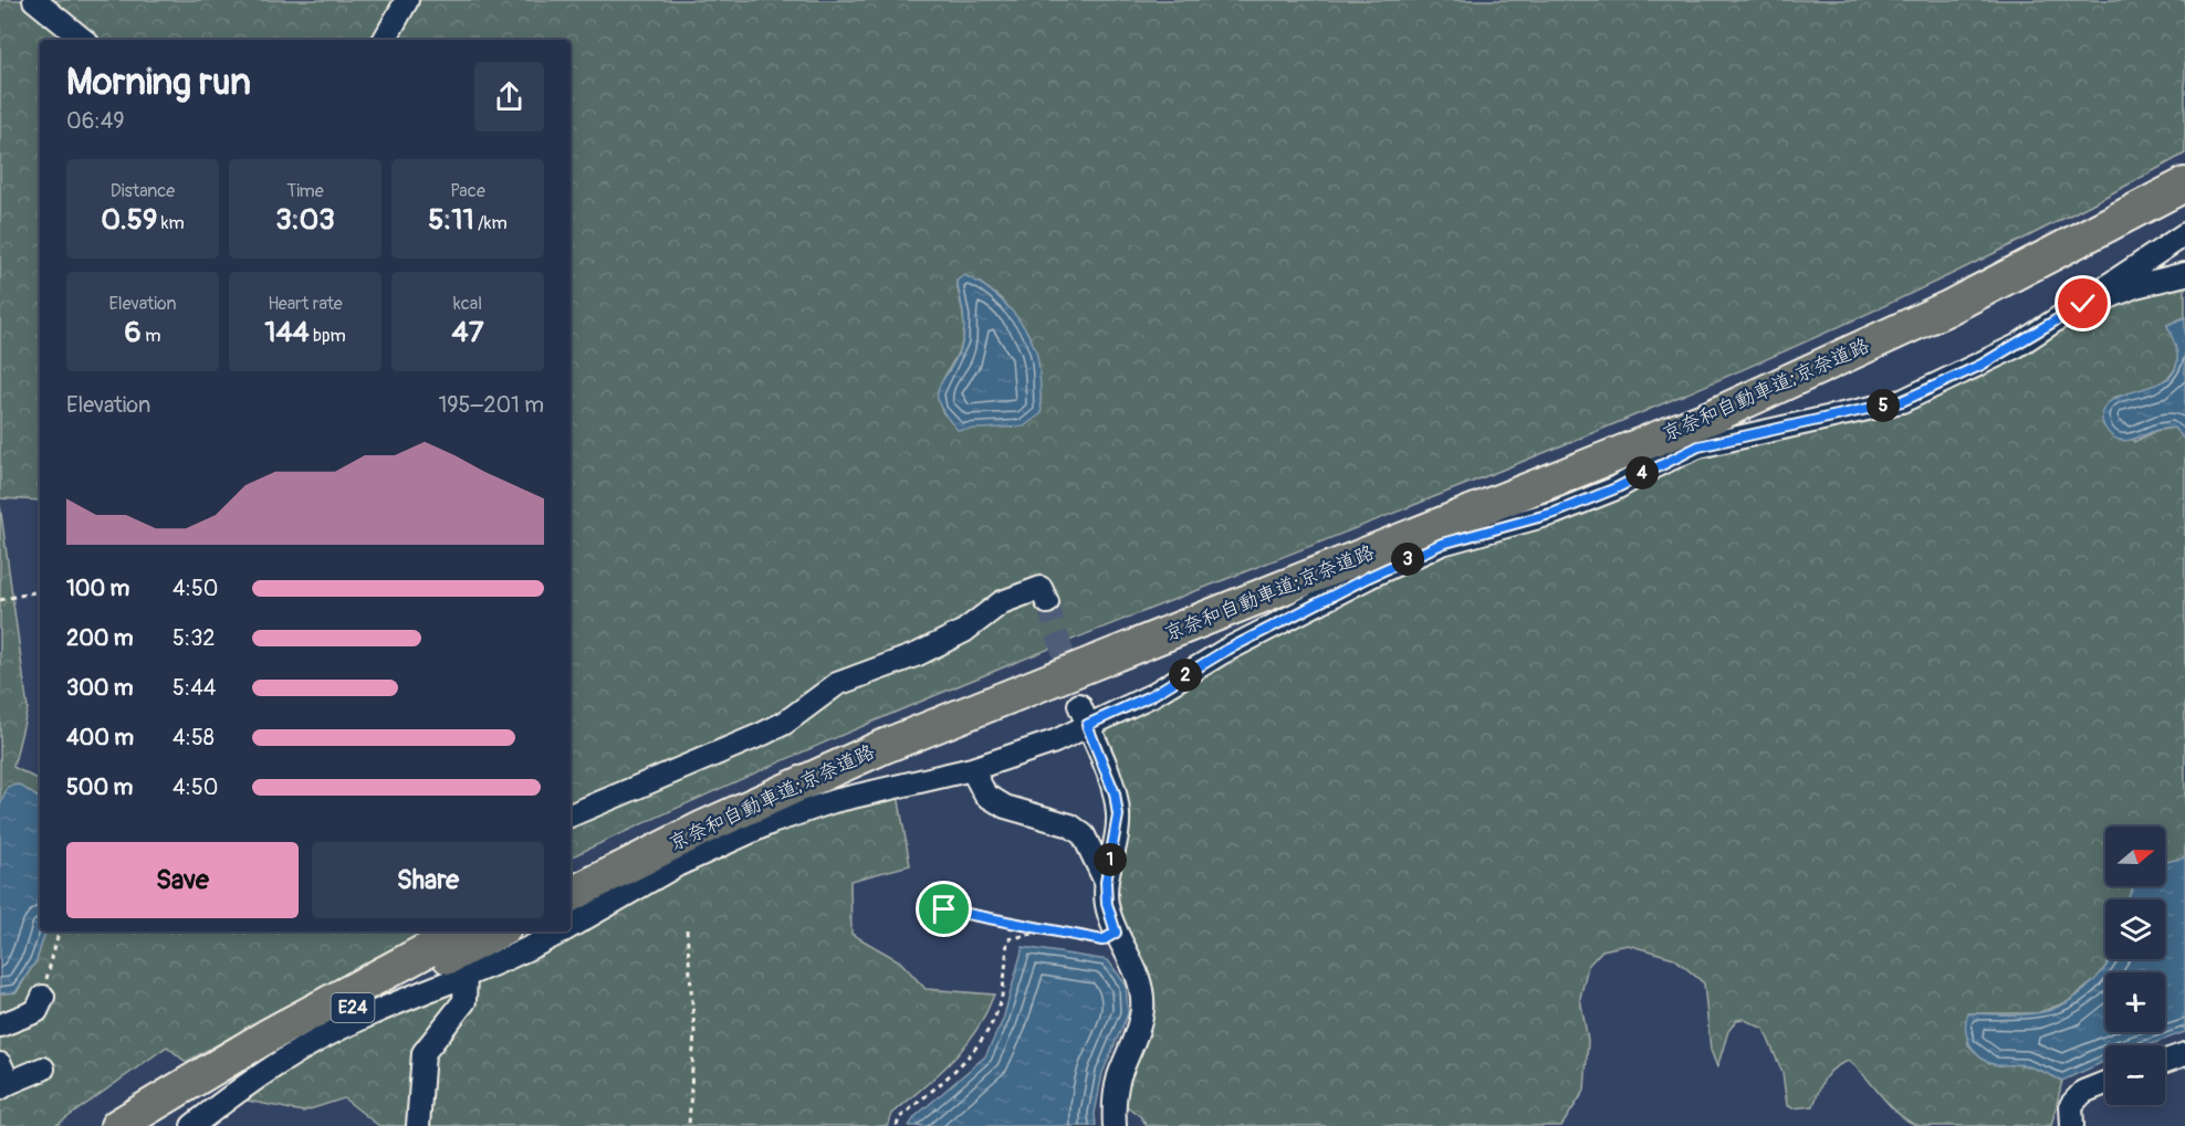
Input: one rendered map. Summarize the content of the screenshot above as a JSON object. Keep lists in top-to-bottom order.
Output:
{
  "streets": {
    "highway": ["京奈和自動車道;京奈道路", "E24"]
  },
  "north": "right",
  "page": {
    "heading": ["Morning run", "06:49"],
    "stats": [
      ["Distance", "0.59 km"],
      ["Time", "3:03"],
      ["Pace", "5:11 /km"],
      ["Elevation", "6 m"],
      ["Heart rate", "144 bpm"],
      ["kcal", "47"]
    ],
    "chart": ["Elevation", "195–201 m"],
    "pins": [
      "5",
      "4",
      "3",
      "2",
      "1"
    ],
    "list": [
      {
        "name": "100 m",
        "note": "4:50"
      },
      {
        "name": "200 m",
        "note": "5:32"
      },
      {
        "name": "300 m",
        "note": "5:44"
      },
      {
        "name": "400 m",
        "note": "4:58"
      },
      {
        "name": "500 m",
        "note": "4:50"
      }
    ],
    "map_buttons": ["+", "−"],
    "buttons": ["Save", "Share"]
  }
}
